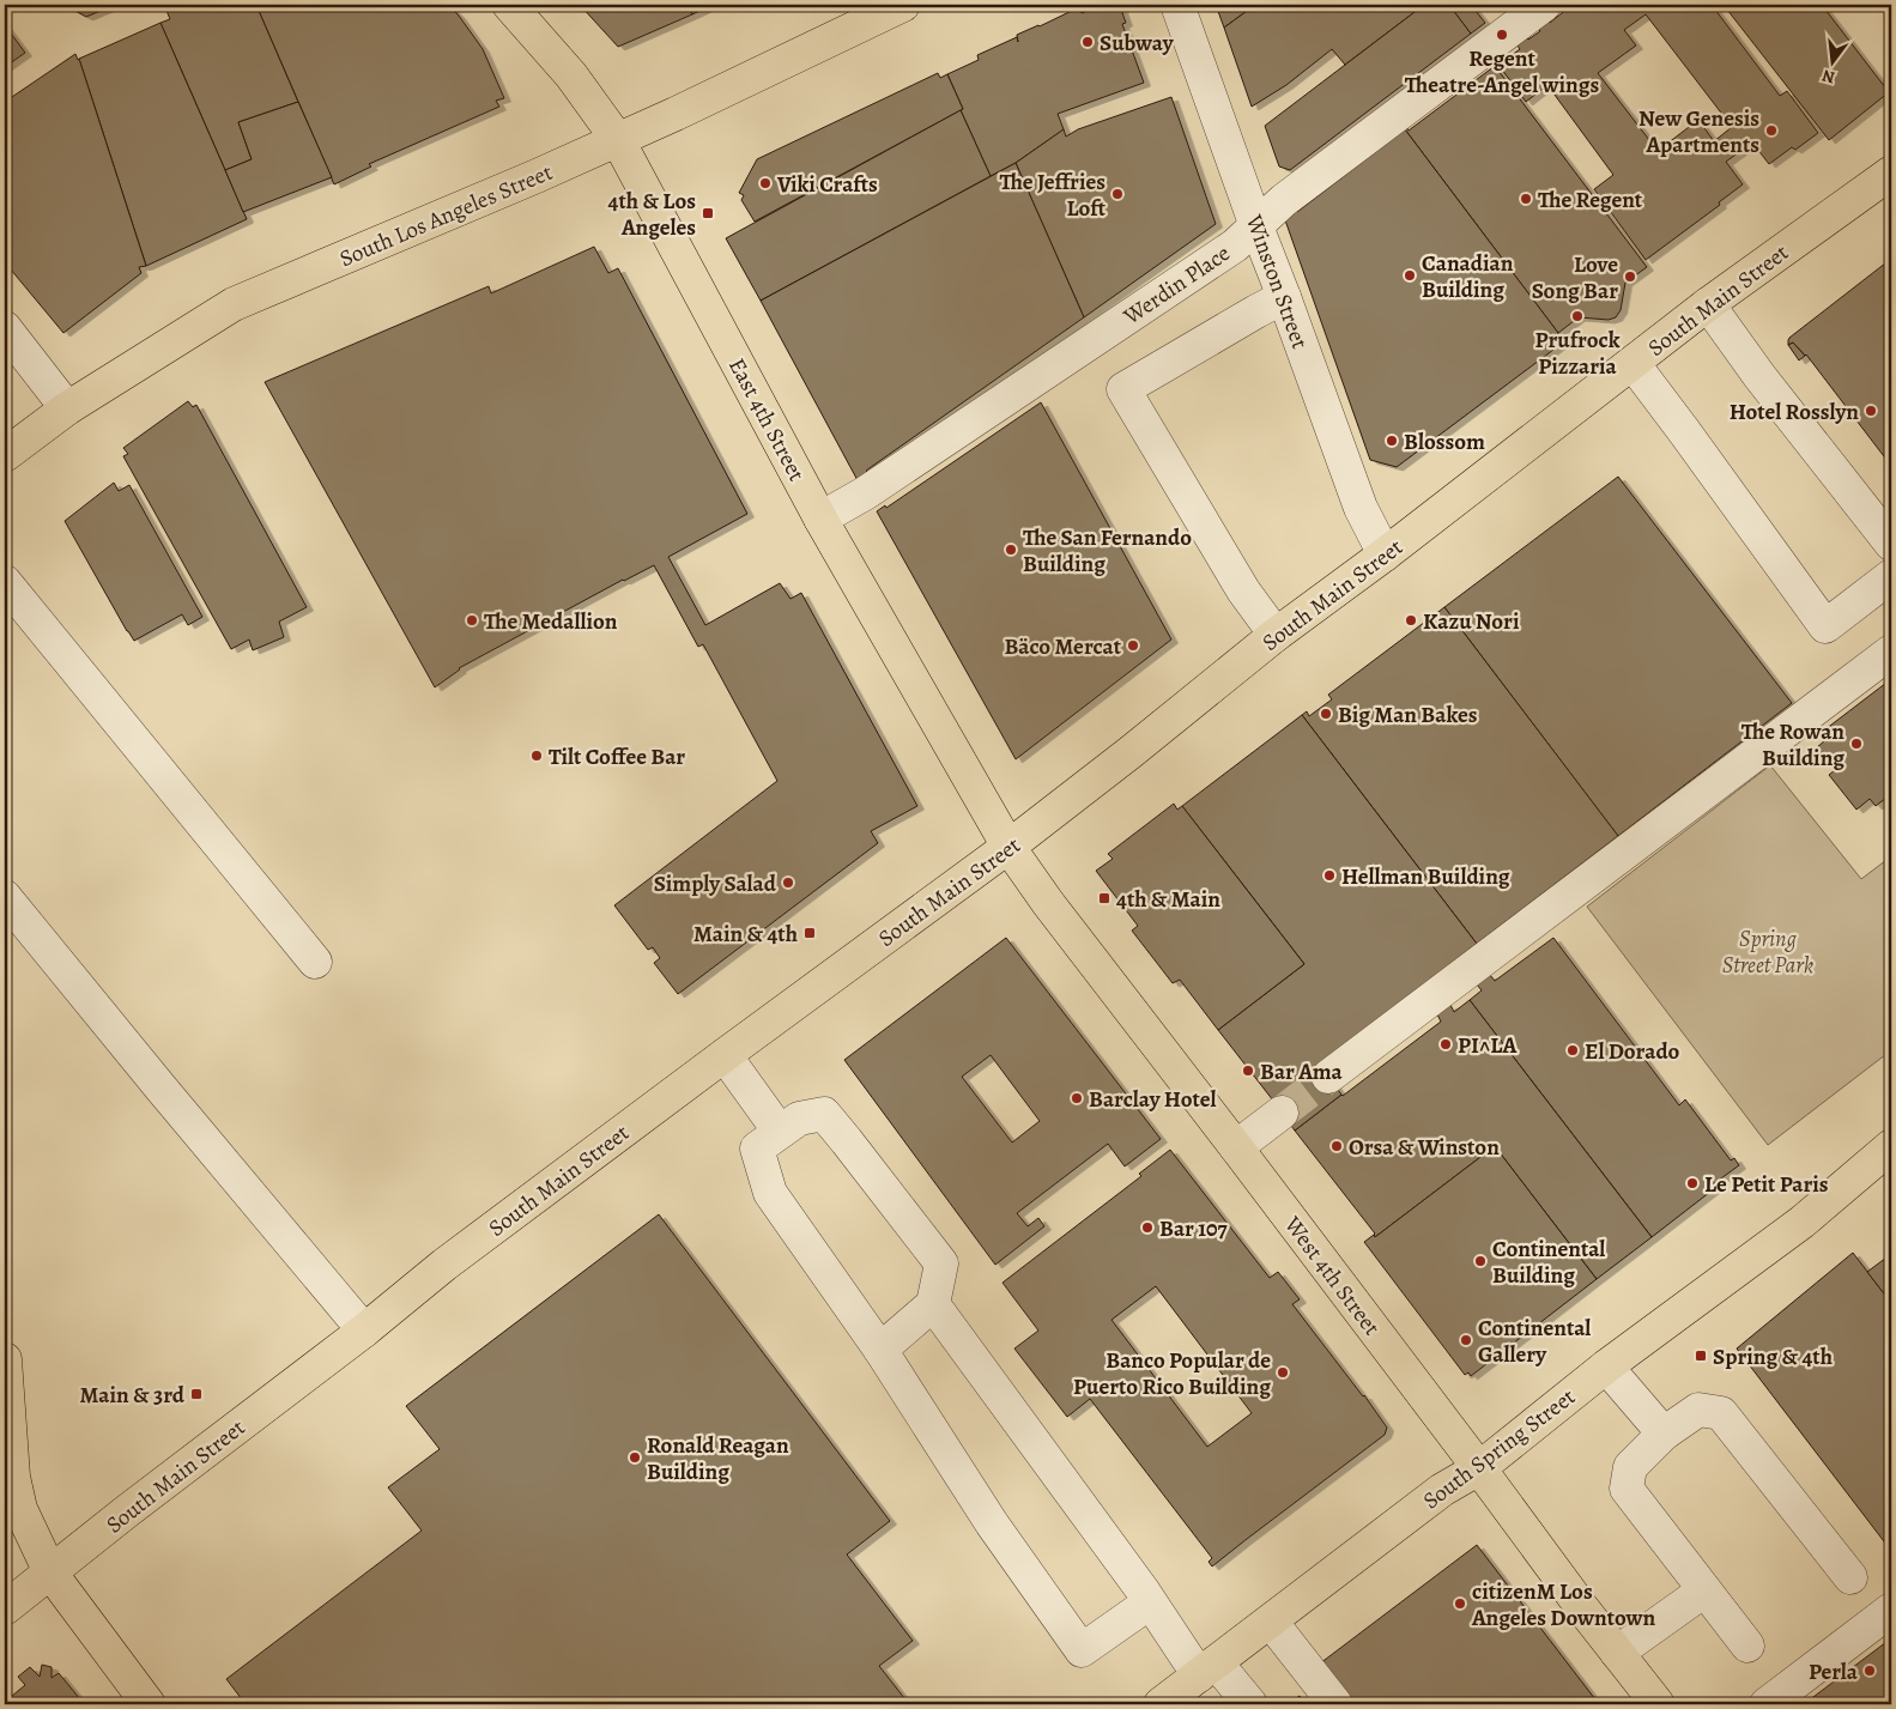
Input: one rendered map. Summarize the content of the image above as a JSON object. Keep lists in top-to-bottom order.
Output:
{
  "streets": {
    "main road": [
      "South Los Angeles Street",
      "South Main Street",
      "East 4th Street",
      "West 4th Street",
      "South Spring Street"
    ],
    "street": ["Winston Street", "Werdin Place"]
  },
  "crossings": [
    ["South Los Angeles Street", "East 4th Street"],
    ["Winston Street", "Werdin Place"],
    ["Winston Street", "South Main Street"],
    ["Werdin Place", "East 4th Street"],
    ["South Main Street", "East 4th Street"],
    ["South Main Street", "West 4th Street"],
    ["East 4th Street", "West 4th Street"],
    ["West 4th Street", "South Spring Street"]
  ],
  "parks": ["Spring Street Park"],
  "places": {
    "other": [
      "Regent Theatre-Angel wings",
      "Subway",
      "New Genesis Apartments",
      "Viki Crafts",
      "The Jeffries Loft",
      "The Regent",
      "Canadian Building",
      "Love Song Bar",
      "Prufrock Pizzaria",
      "Hotel Rosslyn",
      "Blossom",
      "The San Fernando Building",
      "The Medallion",
      "Kazu Nori",
      "Bäco Mercat",
      "Big Man Bakes",
      "The Rowan Building",
      "Tilt Coffee Bar",
      "Hellman Building",
      "Simply Salad",
      "PI^LA",
      "El Dorado",
      "Bar Ama",
      "Barclay Hotel",
      "Orsa & Winston",
      "Le Petit Paris",
      "Bar 107",
      "Continental Building",
      "Continental Gallery",
      "Banco Popular de Puerto Rico Building",
      "Ronald Reagan Building",
      "citizenM Los Angeles Downtown",
      "Perla"
    ],
    "transit": [
      "4th & Los Angeles",
      "4th & Main",
      "Main & 4th",
      "Spring & 4th",
      "Main & 3rd"
    ]
  },
  "north": "bottom"
}
